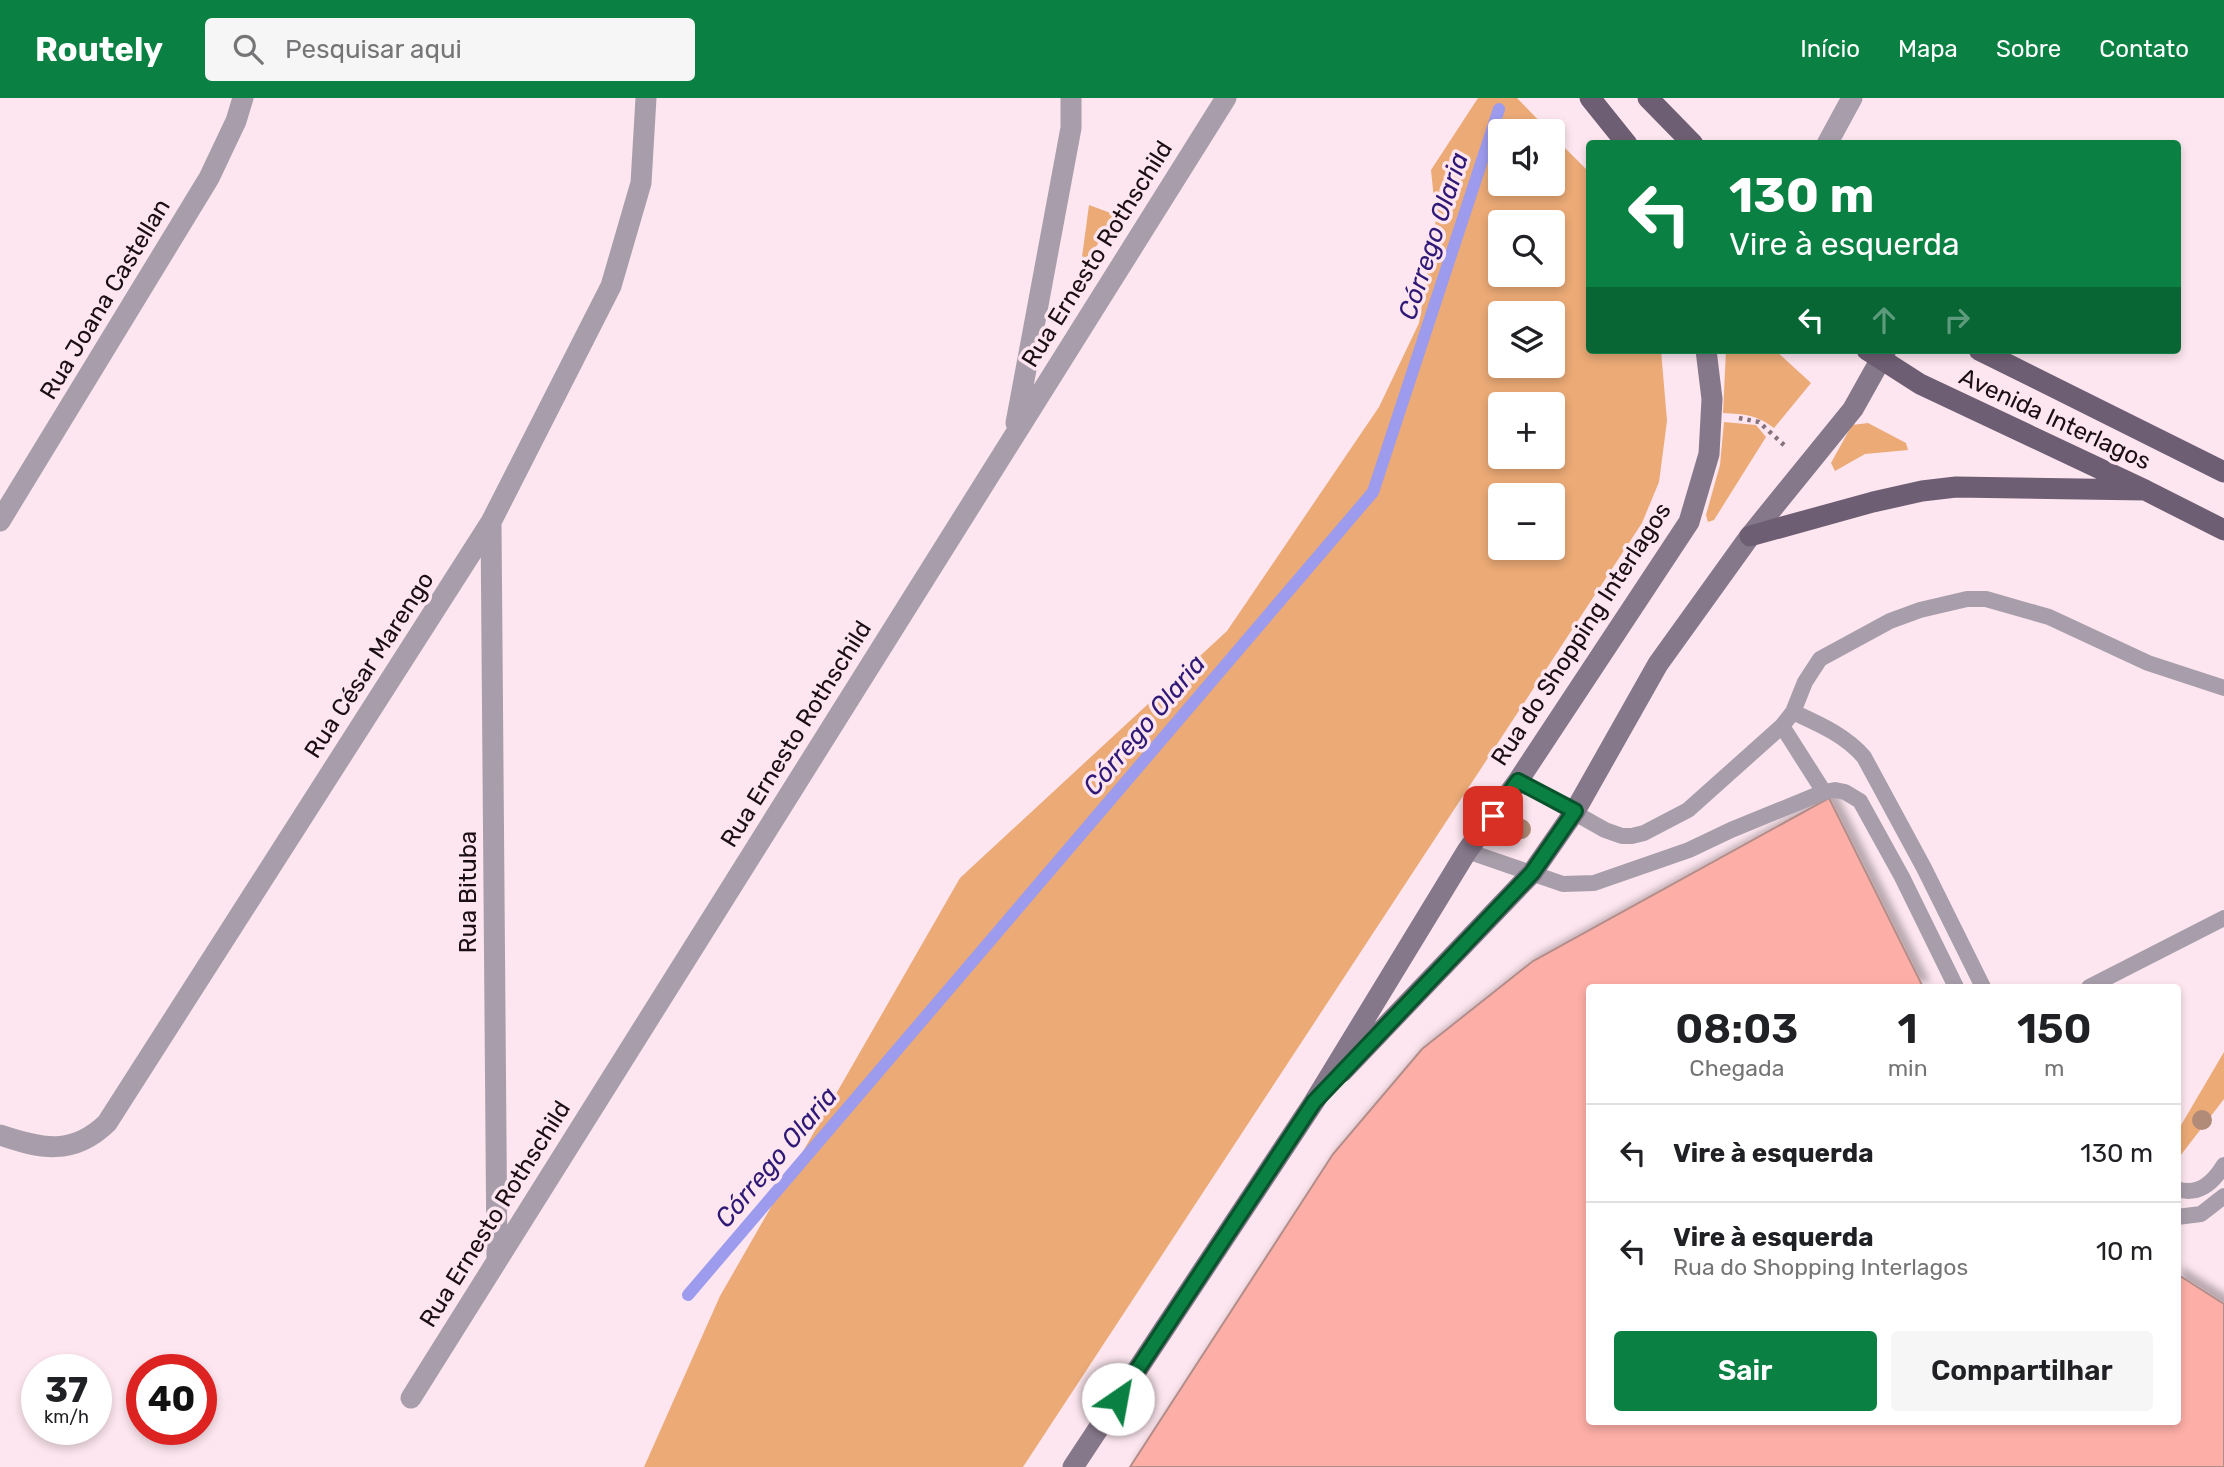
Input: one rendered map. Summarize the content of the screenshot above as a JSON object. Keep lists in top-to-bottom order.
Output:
{
  "streets": {
    "main road": ["Avenida Interlagos"],
    "street": [
      "Rua Ernesto Rothschild",
      "Rua Joana Castellan",
      "Rua do Shopping Interlagos",
      "Rua César Marengo",
      "Rua Bituba"
    ]
  },
  "crossings": [
    ["Rua Ernesto Rothschild", "Rua Bituba"],
    ["Avenida Interlagos", "Rua do Shopping Interlagos"],
    ["Rua César Marengo", "Rua Bituba"]
  ],
  "water": ["Córrego Olaria"],
  "page": {
    "header": "Routely",
    "search": "Pesquisar aqui",
    "nav": [
      "Início",
      "Mapa",
      "Sobre",
      "Contato"
    ],
    "map_buttons": ["+", "−"],
    "turn": ["130 m", "Vire à esquerda"],
    "eta": [
      "08:03",
      "Chegada",
      "1",
      "min",
      "150",
      "m"
    ],
    "list": [
      {
        "name": "Vire à esquerda",
        "value": "130 m"
      },
      {
        "name": "Vire à esquerda",
        "note": "Rua do Shopping Interlagos",
        "value": "10 m"
      }
    ],
    "buttons": ["Sair", "Compartilhar"],
    "speed": "37 km/h",
    "limit": "40"
  }
}
